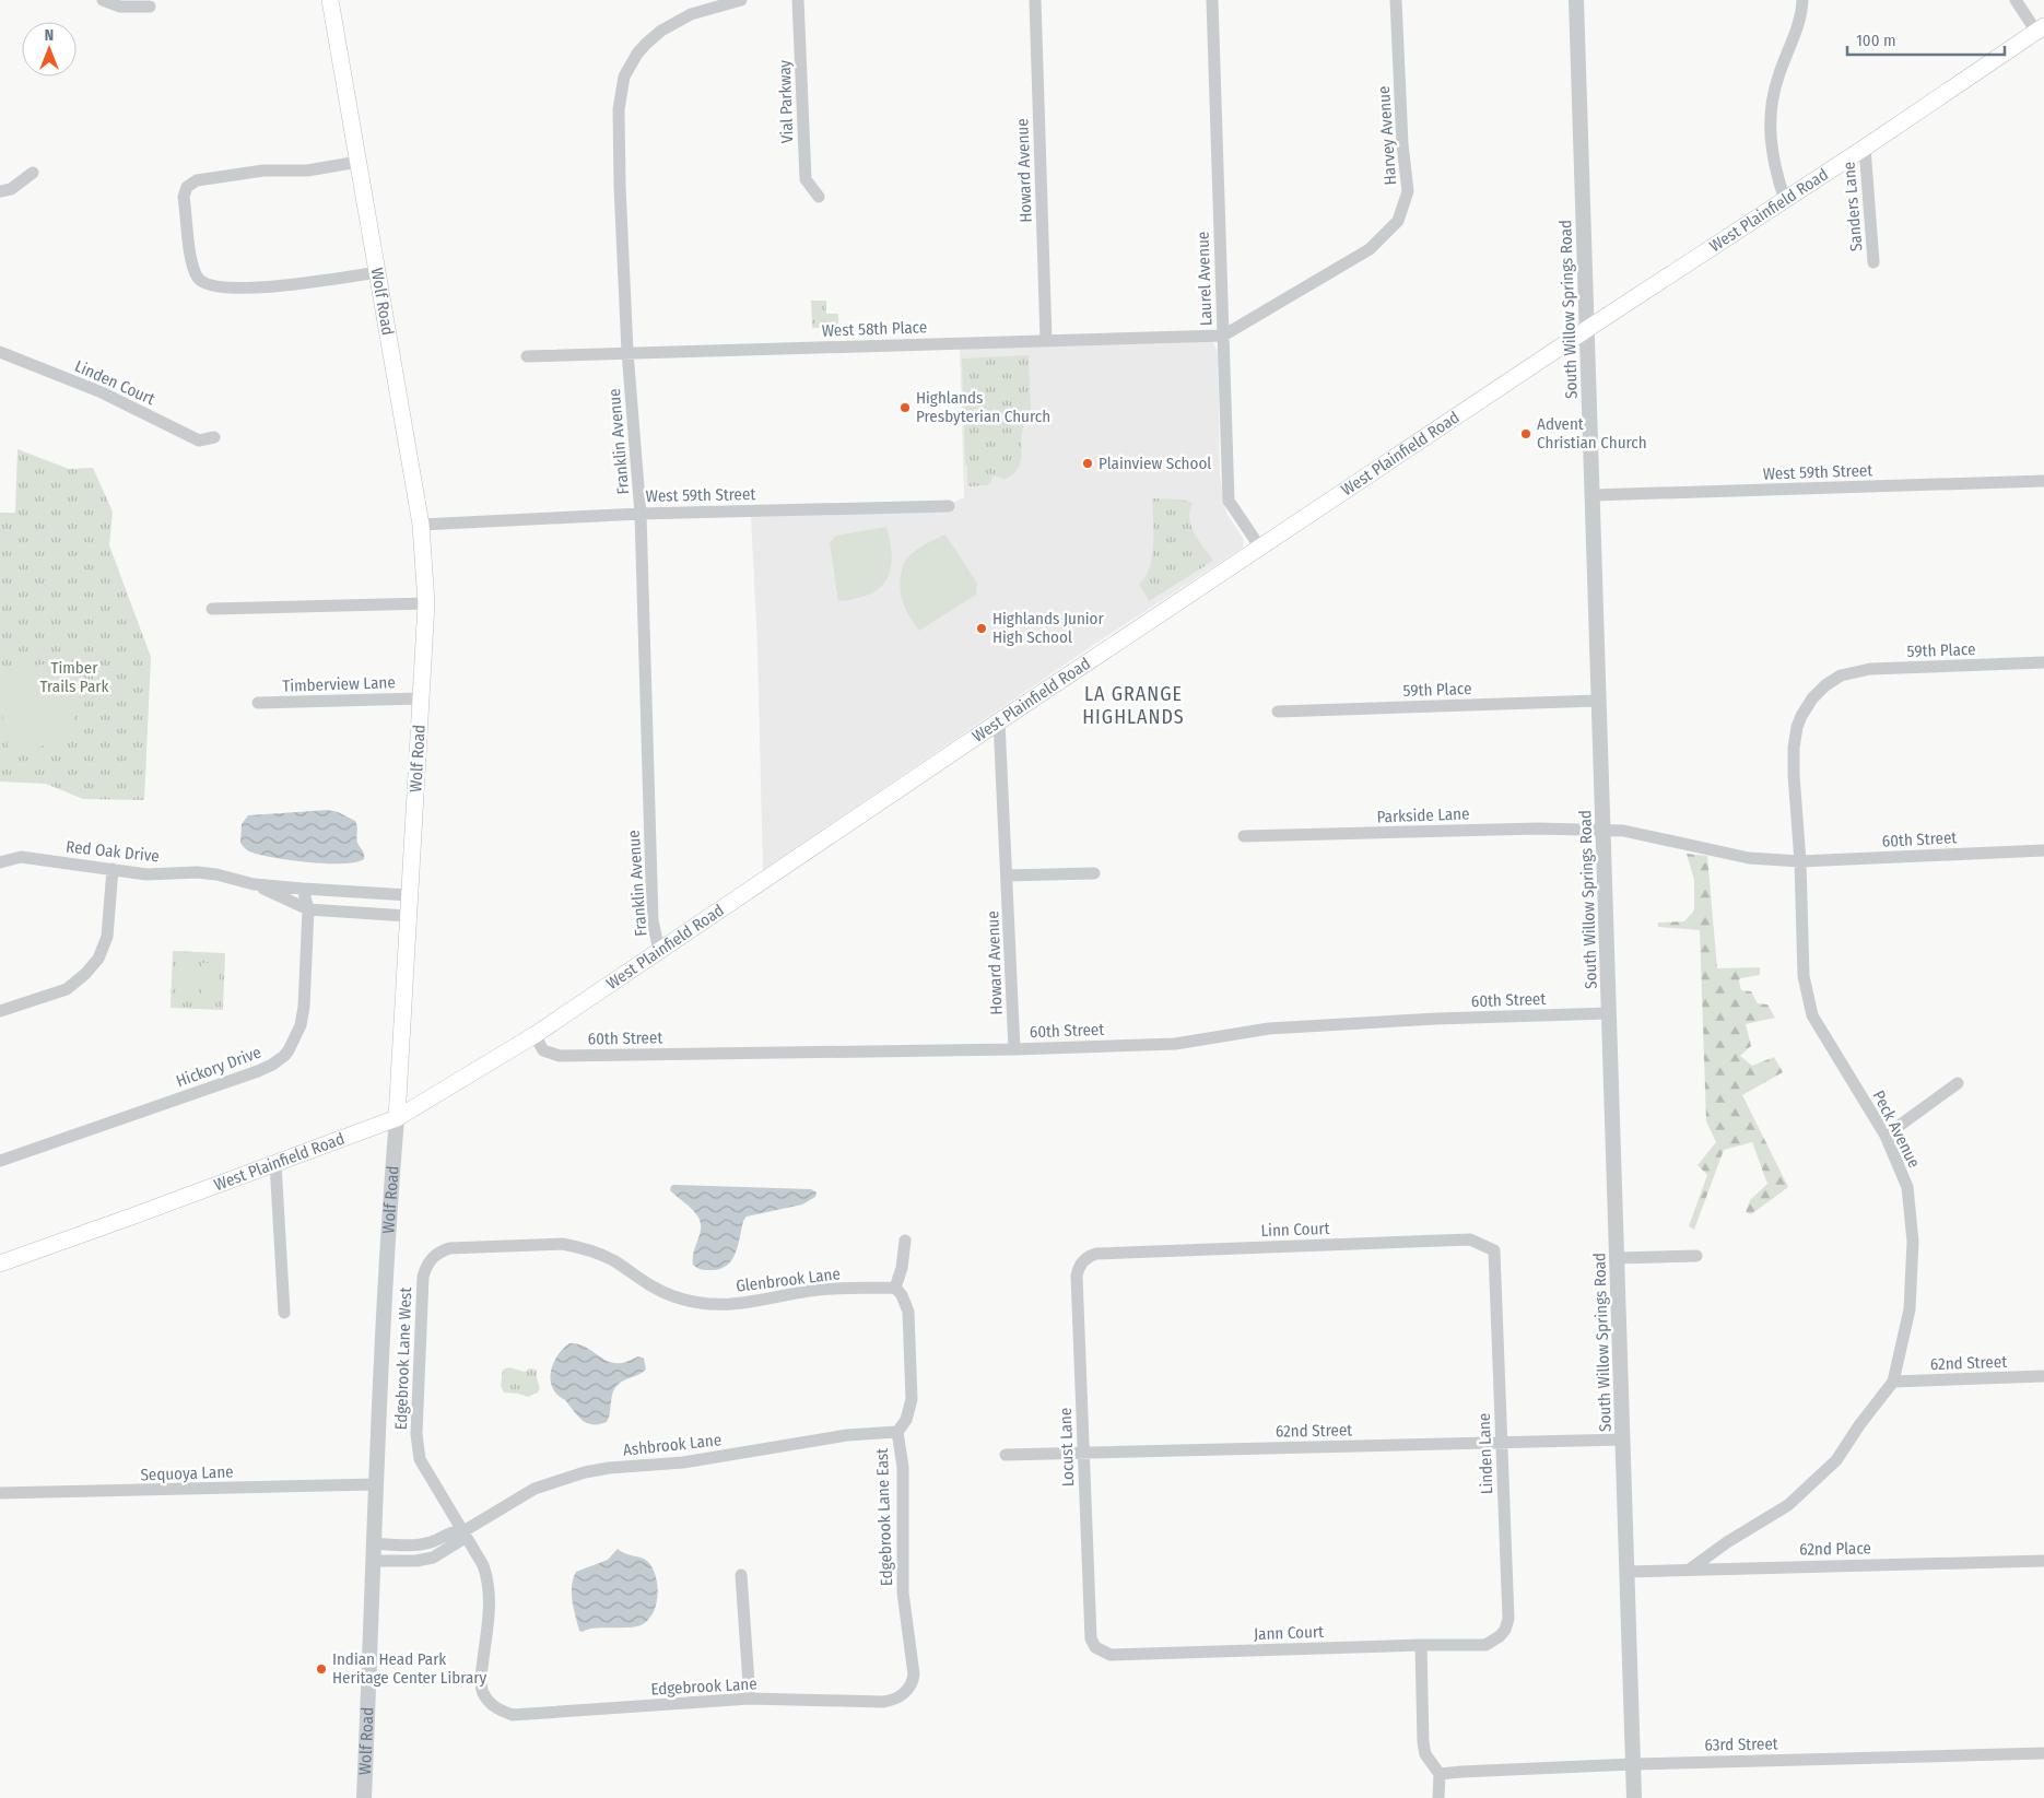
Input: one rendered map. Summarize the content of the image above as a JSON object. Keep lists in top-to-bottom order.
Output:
{
  "streets": {
    "main road": ["West Plainfield Road", "Wolf Road"],
    "street": [
      "Vial Parkway",
      "Harvey Avenue",
      "Howard Avenue",
      "Sanders Lane",
      "Laurel Avenue",
      "South Willow Springs Road",
      "West 58th Place",
      "Linden Court",
      "Franklin Avenue",
      "West 59th Street",
      "59th Place",
      "Timberview Lane",
      "Parkside Lane",
      "60th Street",
      "Red Oak Drive",
      "Hickory Drive",
      "Peck Avenue",
      "Linn Court",
      "Glenbrook Lane",
      "Edgebrook Lane West",
      "62nd Street",
      "Ashbrook Lane",
      "Locust Lane",
      "Linden Lane",
      "Sequoya Lane",
      "Edgebrook Lane East",
      "62nd Place",
      "Jann Court",
      "Edgebrook Lane",
      "63rd Street"
    ]
  },
  "crossings": [
    ["Harvey Avenue", "Laurel Avenue"],
    ["Harvey Avenue", "West 58th Place"],
    ["Howard Avenue", "West Plainfield Road"],
    ["Howard Avenue", "West 58th Place"],
    ["Howard Avenue", "60th Street"],
    ["Sanders Lane", "West Plainfield Road"],
    ["West Plainfield Road", "Laurel Avenue"],
    ["West Plainfield Road", "Wolf Road"],
    ["West Plainfield Road", "South Willow Springs Road"],
    ["West Plainfield Road", "Franklin Avenue"],
    ["West Plainfield Road", "60th Street"],
    ["Laurel Avenue", "West 58th Place"],
    ["Wolf Road", "West 59th Street"],
    ["Wolf Road", "Timberview Lane"],
    ["Wolf Road", "Red Oak Drive"],
    ["Wolf Road", "Ashbrook Lane"],
    ["Wolf Road", "Sequoya Lane"],
    ["South Willow Springs Road", "West 59th Street"],
    ["South Willow Springs Road", "59th Place"],
    ["South Willow Springs Road", "Parkside Lane"],
    ["South Willow Springs Road", "60th Street"],
    ["South Willow Springs Road", "62nd Street"],
    ["South Willow Springs Road", "62nd Place"],
    ["South Willow Springs Road", "63rd Street"],
    ["West 58th Place", "Franklin Avenue"],
    ["Franklin Avenue", "West 59th Street"],
    ["59th Place", "Peck Avenue"],
    ["Parkside Lane", "60th Street"],
    ["60th Street", "Peck Avenue"],
    ["Red Oak Drive", "Hickory Drive"],
    ["Peck Avenue", "62nd Street"],
    ["Peck Avenue", "62nd Place"],
    ["Linn Court", "Locust Lane"],
    ["Linn Court", "Linden Lane"],
    ["Glenbrook Lane", "Edgebrook Lane West"],
    ["Glenbrook Lane", "Edgebrook Lane East"],
    ["Edgebrook Lane West", "Ashbrook Lane"],
    ["Edgebrook Lane West", "Edgebrook Lane"],
    ["62nd Street", "Locust Lane"],
    ["62nd Street", "Linden Lane"],
    ["Ashbrook Lane", "Edgebrook Lane East"],
    ["Locust Lane", "Jann Court"],
    ["Linden Lane", "Jann Court"],
    ["Edgebrook Lane East", "Edgebrook Lane"]
  ],
  "districts": ["LA GRANGE HIGHLANDS"],
  "parks": ["Timber Trails Park"],
  "places": [
    "Highlands Presbyterian Church",
    "Advent Christian Church",
    "Plainview School",
    "Highlands Junior High School",
    "Indian Head Park Heritage Center Library"
  ],
  "scale_bar": "100 m",
  "north": "top"
}
